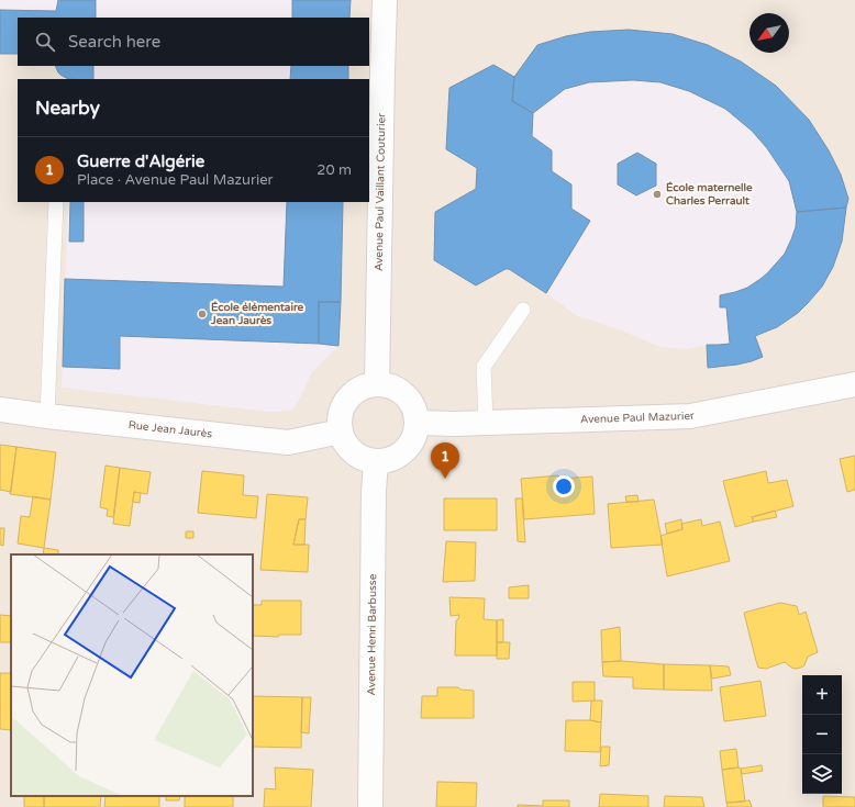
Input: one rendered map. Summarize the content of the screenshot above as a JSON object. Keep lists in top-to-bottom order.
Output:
{
  "streets": {
    "street": [
      "Avenue Paul Vaillant Couturier",
      "Avenue Paul Mazurier",
      "Rue Jean Jaurès",
      "Avenue Henri Barbusse"
    ]
  },
  "crossings": [
    ["Avenue Paul Vaillant Couturier", "Avenue Paul Mazurier"],
    ["Avenue Paul Vaillant Couturier", "Rue Jean Jaurès"],
    ["Avenue Paul Vaillant Couturier", "Avenue Henri Barbusse"],
    ["Avenue Paul Mazurier", "Rue Jean Jaurès"],
    ["Avenue Paul Mazurier", "Avenue Henri Barbusse"],
    ["Rue Jean Jaurès", "Avenue Henri Barbusse"]
  ],
  "places": ["École maternelle Charles Perrault", "École élémentaire Jean Jaurès"],
  "north": "bottom left",
  "page": {
    "search": "Search here",
    "heading": "Nearby",
    "list": [
      {
        "mark": "1",
        "name": "Guerre d'Algérie",
        "note": "Place · Avenue Paul Mazurier",
        "value": "20 m"
      }
    ],
    "pins": "1",
    "map_buttons": ["+", "−"]
  }
}
